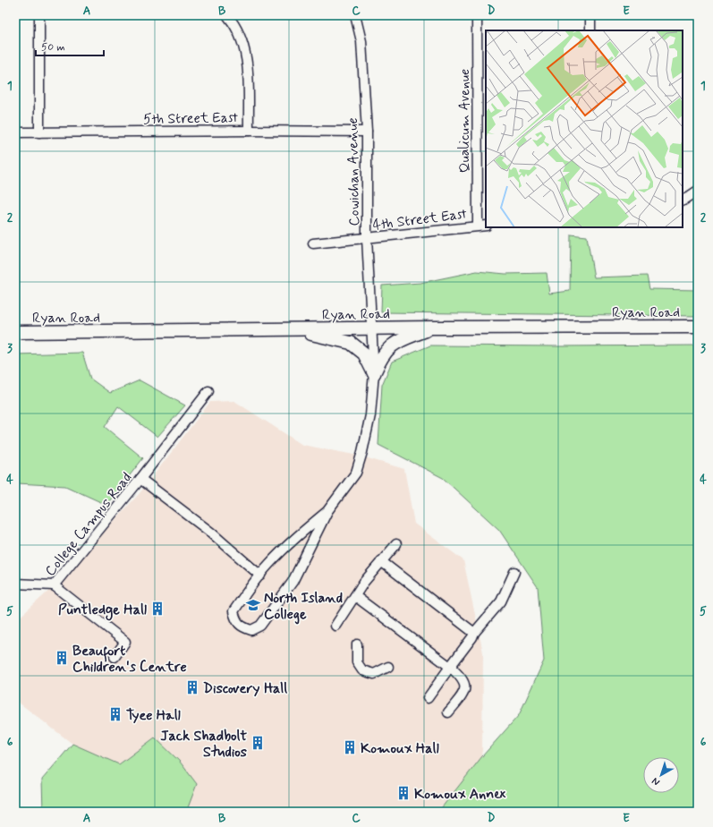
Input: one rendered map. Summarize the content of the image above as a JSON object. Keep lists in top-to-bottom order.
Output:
{
  "streets": {
    "main road": ["Ryan Road"],
    "street": [
      "5th Street East",
      "Qualicum Avenue",
      "Cowichan Avenue",
      "4th Street East",
      "College Campus Road"
    ]
  },
  "crossings": [
    ["5th Street East", "Cowichan Avenue"],
    ["Qualicum Avenue", "4th Street East"],
    ["Cowichan Avenue", "4th Street East"],
    ["Cowichan Avenue", "Ryan Road"]
  ],
  "places": {
    "school or university": ["North Island College"],
    "building": [
      "Puntledge Hall",
      "Beaufort Children's Centre",
      "Discovery Hall",
      "Tyee Hall",
      "Jack Shadbolt Studios",
      "Komoux Hall",
      "Komoux Annex"
    ]
  },
  "scale_bar": "50 m",
  "north": "bottom left",
  "grid": {
    "columns": [
      "A",
      "B",
      "C",
      "D",
      "E"
    ],
    "rows": [
      "1",
      "2",
      "3",
      "4",
      "5",
      "6"
    ]
  }
}
